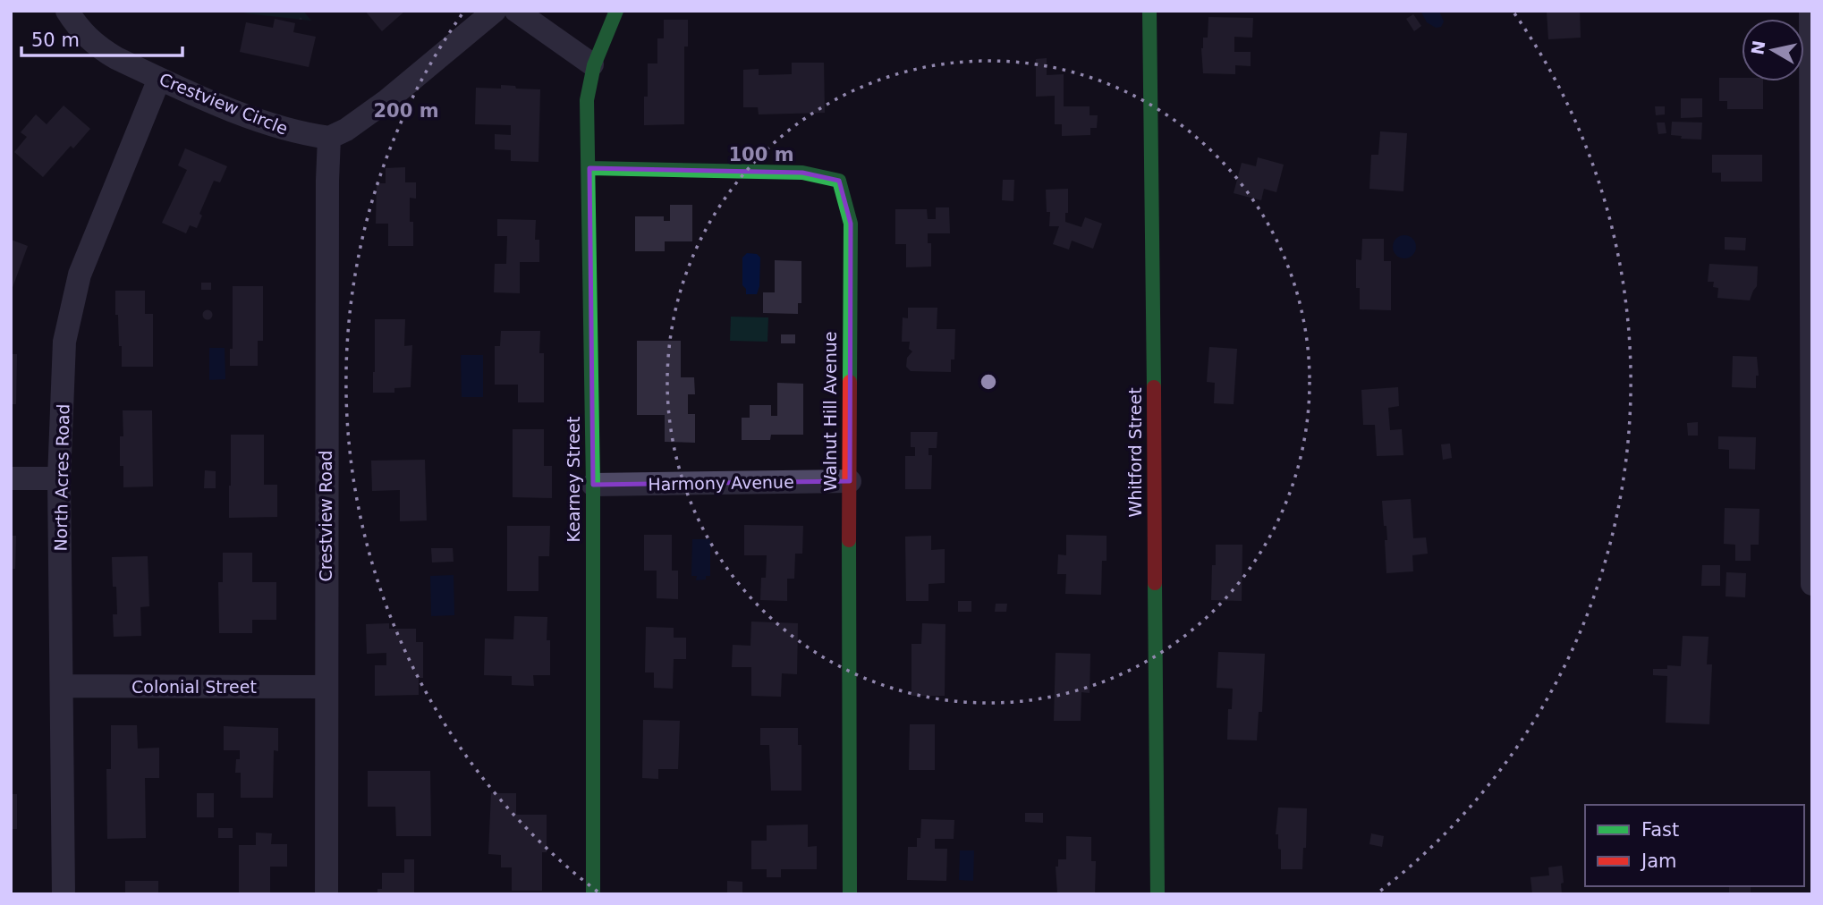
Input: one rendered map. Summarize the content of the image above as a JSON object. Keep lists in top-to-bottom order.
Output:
{
  "streets": {
    "street": [
      "Crestview Circle",
      "Walnut Hill Avenue",
      "Whitford Street",
      "North Acres Road",
      "Kearney Street",
      "Harmony Avenue",
      "Crestview Road",
      "Colonial Street"
    ]
  },
  "crossings": [
    ["Crestview Circle", "North Acres Road"],
    ["Crestview Circle", "Crestview Road"],
    ["Walnut Hill Avenue", "Kearney Street"],
    ["Walnut Hill Avenue", "Harmony Avenue"],
    ["North Acres Road", "Colonial Street"],
    ["Kearney Street", "Harmony Avenue"],
    ["Crestview Road", "Colonial Street"]
  ],
  "legend": ["Fast", "Jam"],
  "scale_bar": "50 m",
  "north": "left",
  "rings": ["200 m", "100 m"]
}
